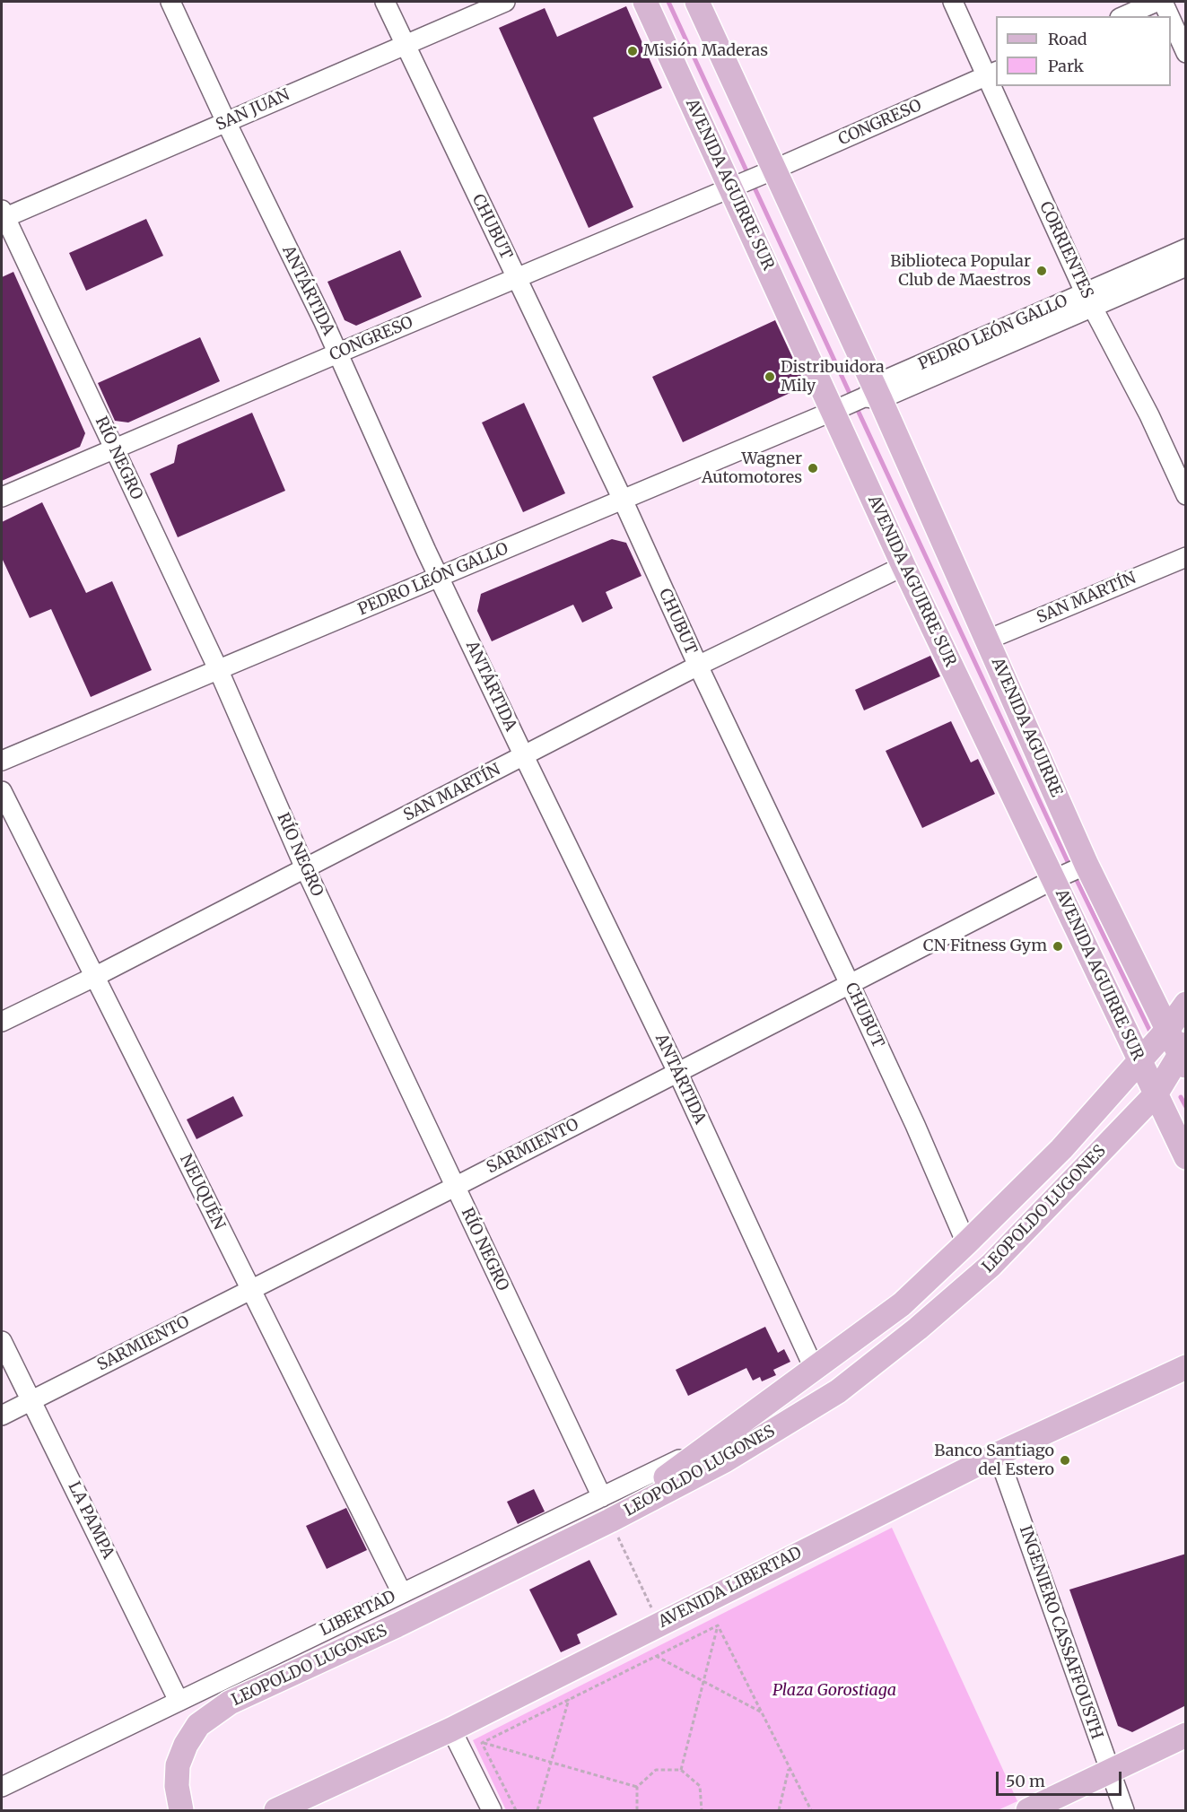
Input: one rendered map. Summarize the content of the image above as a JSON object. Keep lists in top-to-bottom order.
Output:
{
  "streets": {
    "main road": [
      "AVENIDA AGUIRRE SUR",
      "AVENIDA AGUIRRE",
      "LEOPOLDO LUGONES",
      "AVENIDA LIBERTAD"
    ],
    "street": [
      "SAN JUAN",
      "CONGRESO",
      "CHUBUT",
      "CORRIENTES",
      "ANTÁRTIDA",
      "PEDRO LEÓN GALLO",
      "RÍO NEGRO",
      "SAN MARTÍN",
      "SARMIENTO",
      "NEUQUÉN",
      "LA PAMPA",
      "LIBERTAD",
      "INGENIERO CASSAFFOUSTH"
    ]
  },
  "crossings": [
    ["SAN JUAN", "CHUBUT"],
    ["SAN JUAN", "ANTÁRTIDA"],
    ["SAN JUAN", "RÍO NEGRO"],
    ["CONGRESO", "AVENIDA AGUIRRE SUR"],
    ["CONGRESO", "CHUBUT"],
    ["CONGRESO", "CORRIENTES"],
    ["CONGRESO", "ANTÁRTIDA"],
    ["CONGRESO", "RÍO NEGRO"],
    ["AVENIDA AGUIRRE SUR", "PEDRO LEÓN GALLO"],
    ["AVENIDA AGUIRRE SUR", "SAN MARTÍN"],
    ["AVENIDA AGUIRRE SUR", "AVENIDA AGUIRRE"],
    ["AVENIDA AGUIRRE SUR", "SARMIENTO"],
    ["AVENIDA AGUIRRE SUR", "LEOPOLDO LUGONES"],
    ["CHUBUT", "PEDRO LEÓN GALLO"],
    ["CHUBUT", "SAN MARTÍN"],
    ["CHUBUT", "SARMIENTO"],
    ["CHUBUT", "LEOPOLDO LUGONES"],
    ["CORRIENTES", "PEDRO LEÓN GALLO"],
    ["ANTÁRTIDA", "PEDRO LEÓN GALLO"],
    ["ANTÁRTIDA", "SAN MARTÍN"],
    ["ANTÁRTIDA", "SARMIENTO"],
    ["ANTÁRTIDA", "LEOPOLDO LUGONES"],
    ["PEDRO LEÓN GALLO", "RÍO NEGRO"],
    ["PEDRO LEÓN GALLO", "AVENIDA AGUIRRE"],
    ["RÍO NEGRO", "SAN MARTÍN"],
    ["RÍO NEGRO", "SARMIENTO"],
    ["RÍO NEGRO", "LIBERTAD"],
    ["SAN MARTÍN", "AVENIDA AGUIRRE"],
    ["SAN MARTÍN", "NEUQUÉN"],
    ["AVENIDA AGUIRRE", "SARMIENTO"],
    ["AVENIDA AGUIRRE", "LEOPOLDO LUGONES"],
    ["SARMIENTO", "NEUQUÉN"],
    ["SARMIENTO", "LA PAMPA"],
    ["NEUQUÉN", "LIBERTAD"],
    ["LEOPOLDO LUGONES", "LIBERTAD"],
    ["LA PAMPA", "LIBERTAD"],
    ["AVENIDA LIBERTAD", "INGENIERO CASSAFFOUSTH"]
  ],
  "parks": ["Plaza Gorostiaga"],
  "places": [
    "Misión Maderas",
    "Biblioteca Popular Club de Maestros",
    "Distribuidora Mily",
    "Wagner Automotores",
    "CN Fitness Gym",
    "Banco Santiago del Estero"
  ],
  "legend": ["Road", "Park"],
  "scale_bar": "50 m"
}
